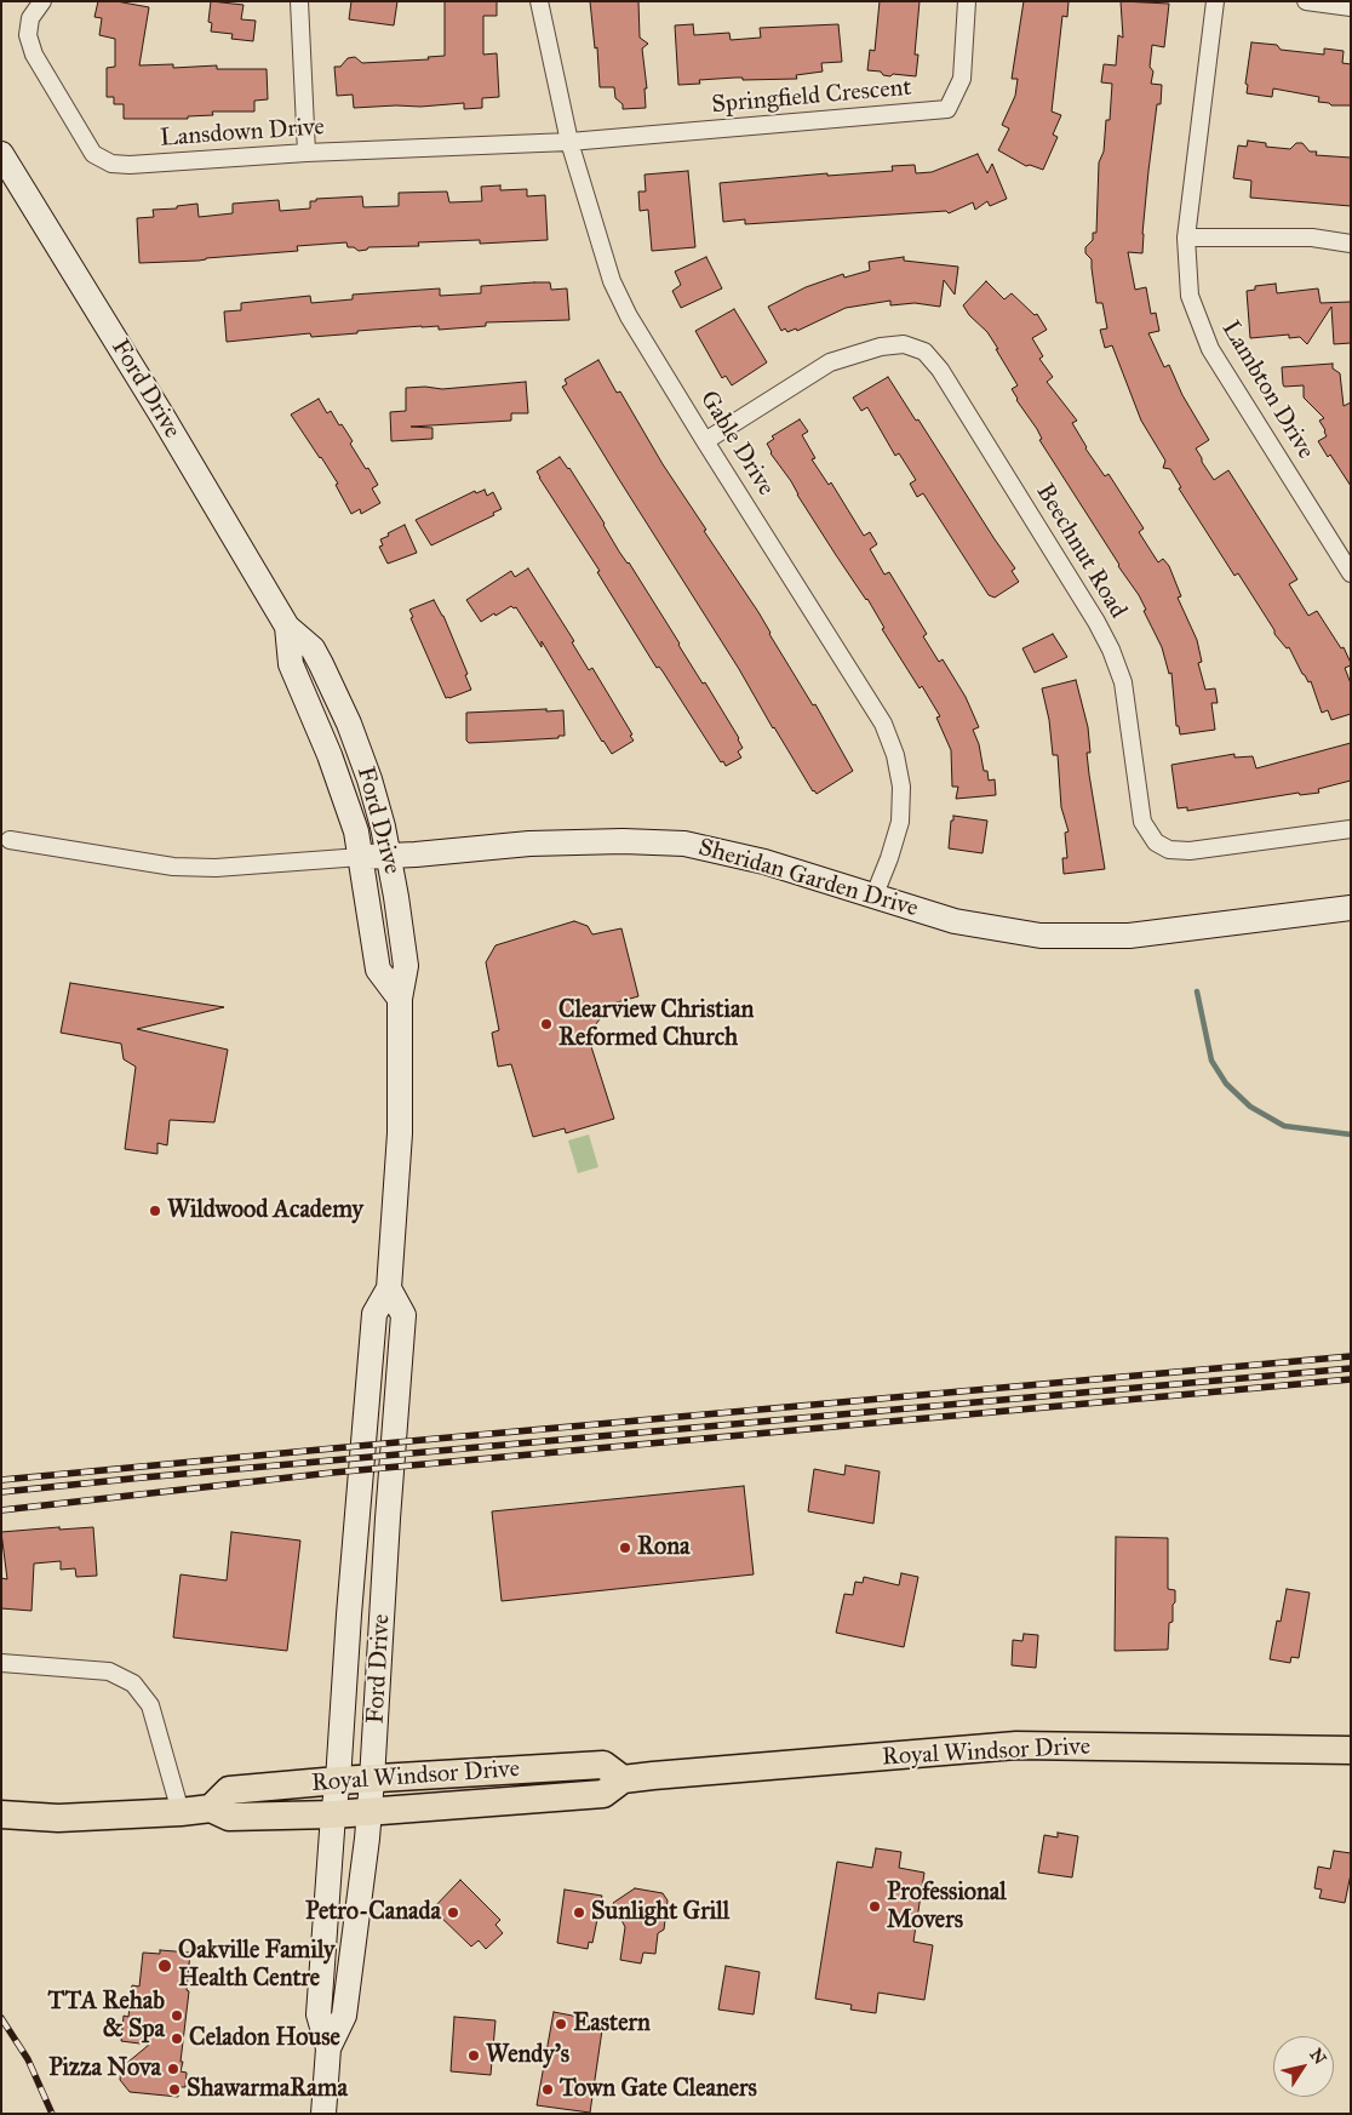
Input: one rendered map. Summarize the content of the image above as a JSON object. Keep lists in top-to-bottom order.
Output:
{
  "streets": {
    "main road": ["Ford Drive", "Sheridan Garden Drive", "Royal Windsor Drive"],
    "street": [
      "Springfield Crescent",
      "Lansdown Drive",
      "Lambton Drive",
      "Gable Drive",
      "Beechnut Road"
    ]
  },
  "crossings": [
    ["Springfield Crescent", "Lansdown Drive"],
    ["Springfield Crescent", "Gable Drive"],
    ["Lansdown Drive", "Gable Drive"],
    ["Ford Drive", "Sheridan Garden Drive"],
    ["Ford Drive", "Royal Windsor Drive"],
    ["Gable Drive", "Beechnut Road"],
    ["Gable Drive", "Sheridan Garden Drive"]
  ],
  "places": [
    "Clearview Christian Reformed Church",
    "Wildwood Academy",
    "Rona",
    "Professional Movers",
    "Petro-Canada",
    "Sunlight Grill",
    "Oakville Family Health Centre",
    "TTA Rehab & Spa",
    "Eastern",
    "Celadon House",
    "Wendy's",
    "Pizza Nova",
    "ShawarmaRama",
    "Town Gate Cleaners"
  ],
  "north": "top right"
}
